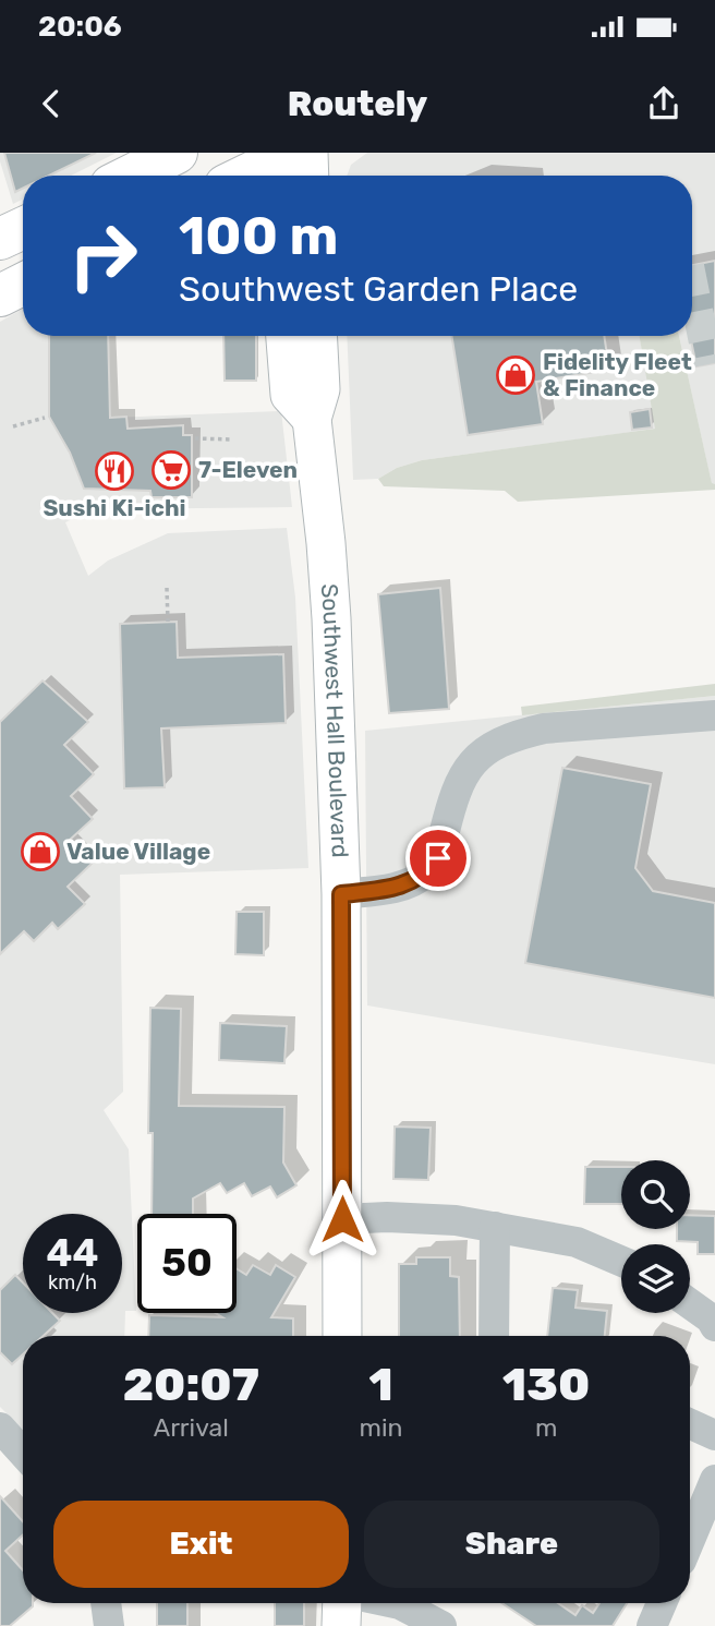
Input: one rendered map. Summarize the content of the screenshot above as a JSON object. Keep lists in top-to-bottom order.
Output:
{
  "streets": {
    "main road": ["Southwest Hall Boulevard"]
  },
  "places": {
    "shop": ["Fidelity Fleet & Finance", "Value Village"],
    "supermarket": ["7-Eleven"],
    "restaurant": ["Sushi Ki-ichi"]
  },
  "page": {
    "status": "20:06",
    "header": "Routely",
    "turn": ["100 m", "Southwest Garden Place"],
    "speed": "44 km/h",
    "limit": "50",
    "eta": [
      "20:07",
      "Arrival",
      "1",
      "min",
      "130",
      "m"
    ],
    "buttons": ["Exit", "Share"]
  }
}
